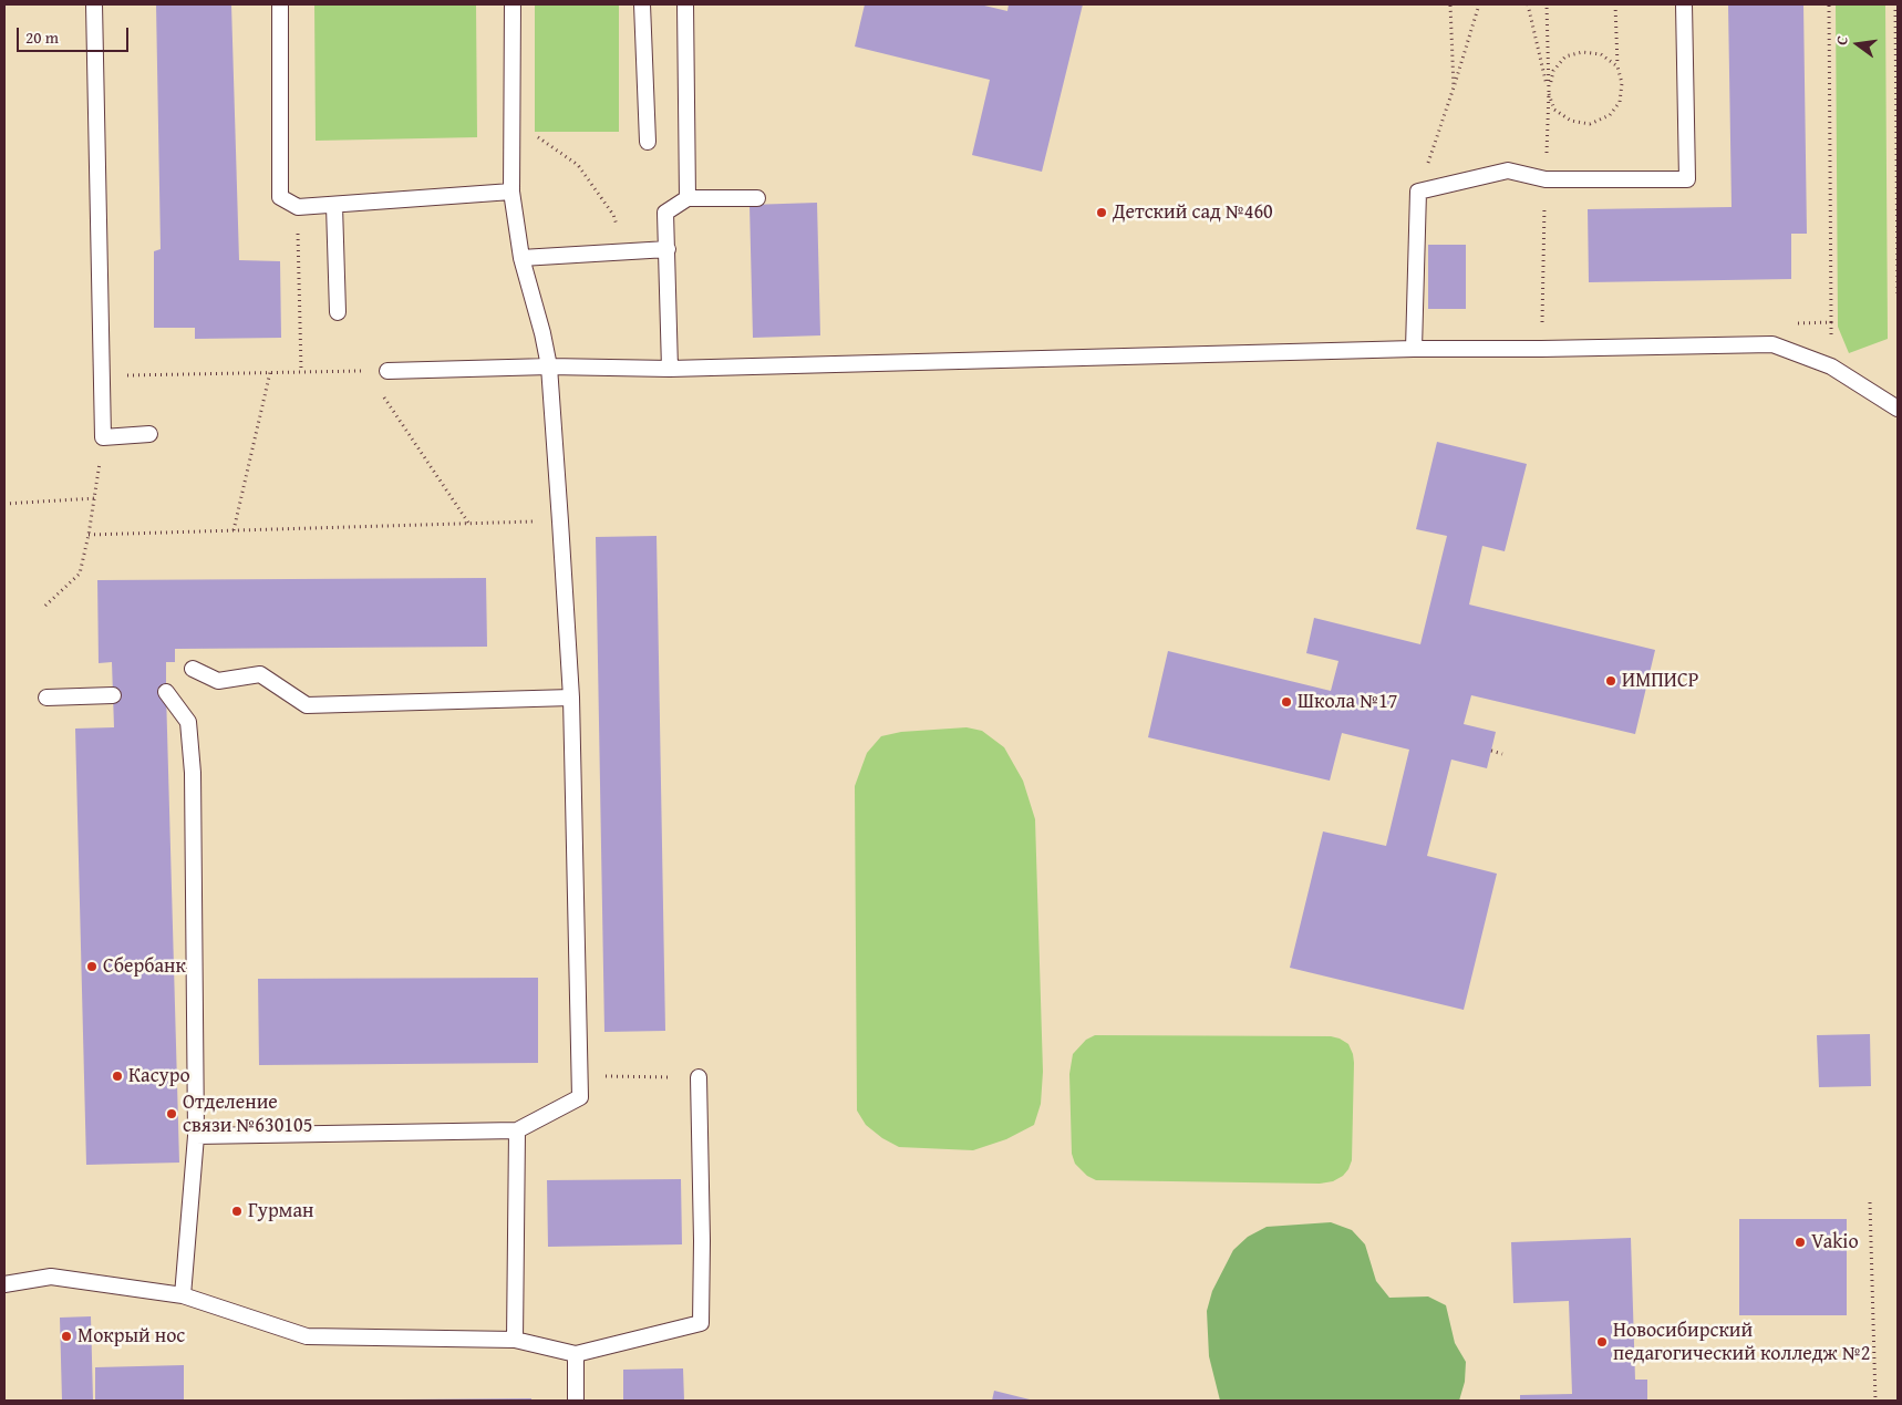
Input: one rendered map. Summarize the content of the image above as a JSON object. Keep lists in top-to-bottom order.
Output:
{
  "places": [
    "Детский сад №460",
    "ИМПИСР",
    "Школа №17",
    "Сбербанк",
    "Касуро",
    "Отделение связи №630105",
    "Гурман",
    "Vakio",
    "Мокрый нос",
    "Новосибирский педагогический колледж №2"
  ],
  "scale_bar": "20 m",
  "north": "left"
}
